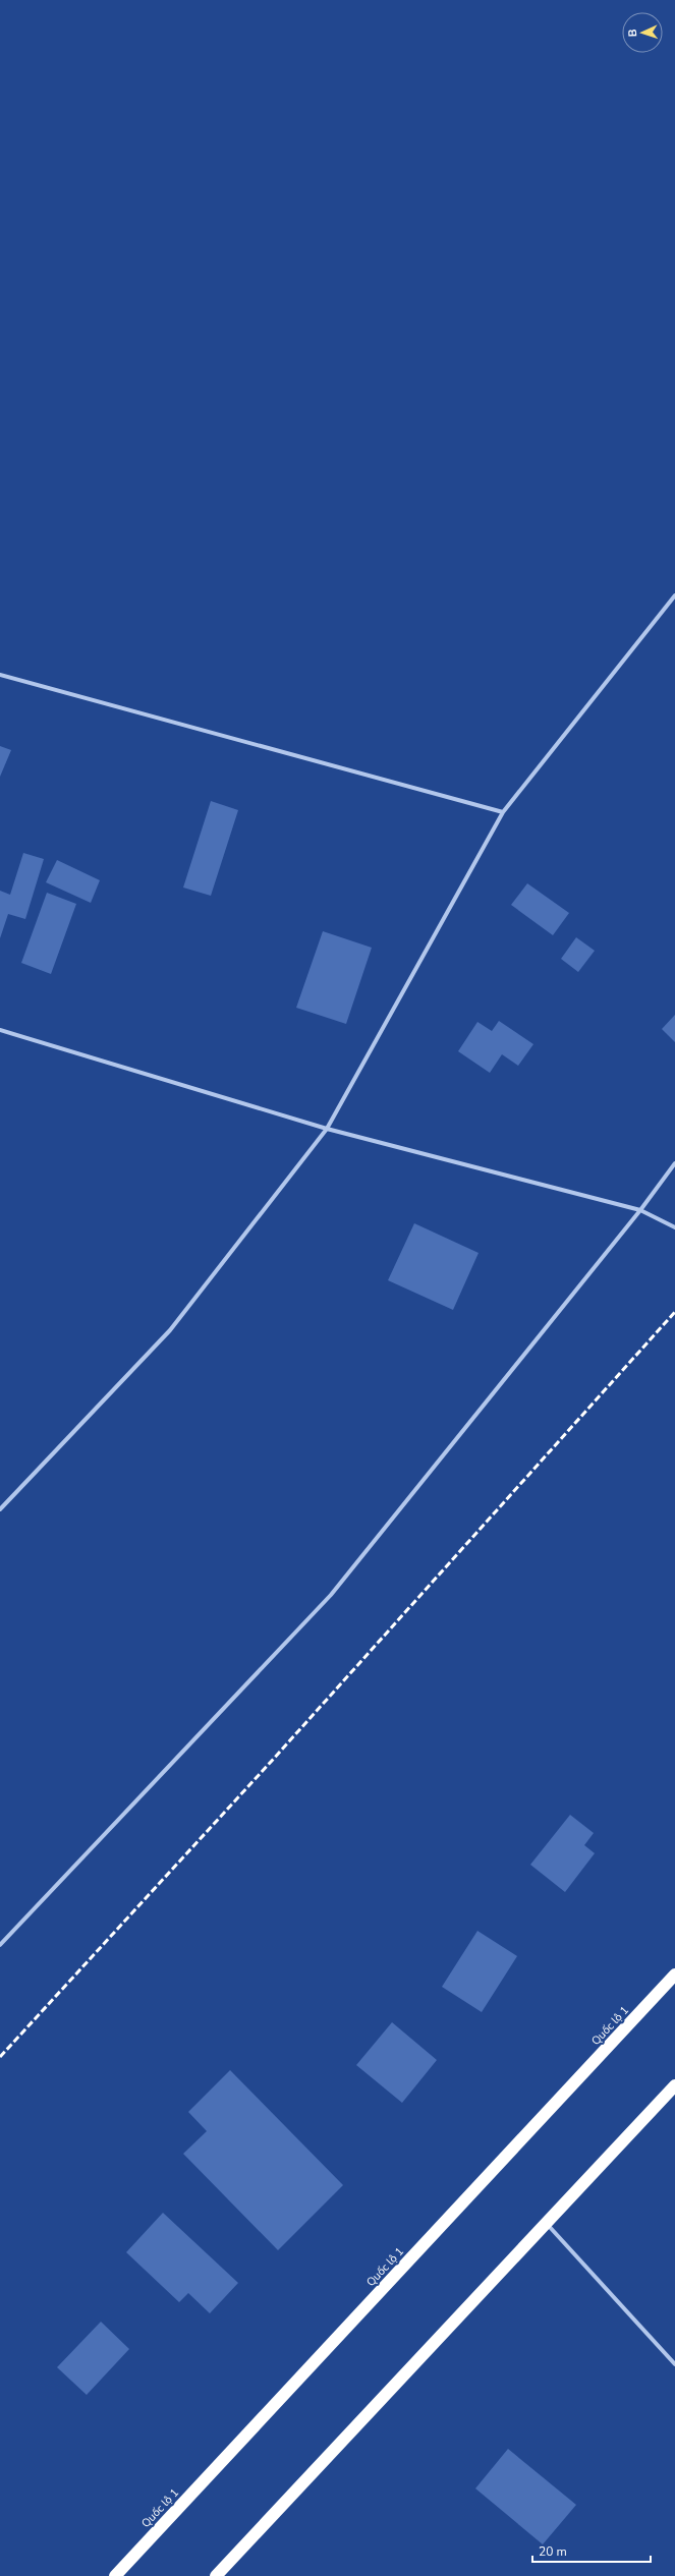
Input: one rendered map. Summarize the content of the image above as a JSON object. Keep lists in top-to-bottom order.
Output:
{
  "streets": {
    "highway": ["Quốc lộ 1"]
  },
  "scale_bar": "20 m",
  "north": "left"
}
